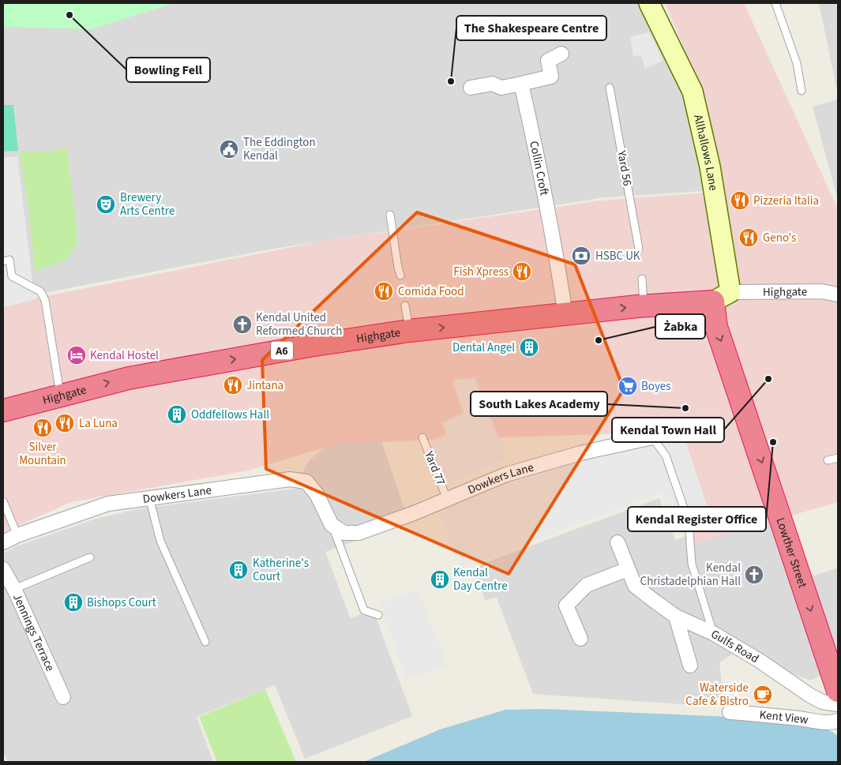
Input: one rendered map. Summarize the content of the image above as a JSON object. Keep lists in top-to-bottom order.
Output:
{
  "streets": {
    "highway": ["Highgate", "A6", "Lowther Street"],
    "street": [
      "Allhallows Lane",
      "Collin Croft",
      "Dowkers Lane",
      "Jennings Terrace",
      "Gulfs Road",
      "Kent View"
    ],
    "lane": ["Yard 56", "Yard 77"]
  },
  "crossings": [
    ["Allhallows Lane", "Highgate"],
    ["Allhallows Lane", "Lowther Street"],
    ["Collin Croft", "Highgate"],
    ["Highgate", "Lowther Street"],
    ["Yard 77", "Dowkers Lane"]
  ],
  "one_way": ["Highgate", "Lowther Street"],
  "places": {
    "other": [
      "Bowling Fell",
      "The Shakespeare Centre",
      "Żabka",
      "Kendal Town Hall",
      "South Lakes Academy",
      "Kendal Register Office"
    ],
    "public building": ["The Eddington Kendal"],
    "restaurant": [
      "Pizzeria Italia",
      "Geno's",
      "Fish Xpress",
      "Comida Food",
      "Jintana",
      "La Luna",
      "Silver Mountain"
    ],
    "theatre": ["Brewery Arts Centre"],
    "bank": ["HSBC UK"],
    "church": ["Kendal United Reformed Church", "Kendal Christadelphian Hall"],
    "building": [
      "Dental Angel",
      "Oddfellows Hall",
      "Katherine's Court",
      "Kendal Day Centre",
      "Bishops Court"
    ],
    "hotel": ["Kendal Hostel"],
    "supermarket": ["Boyes"],
    "cafe": ["Waterside Cafe & Bistro"]
  }
}
